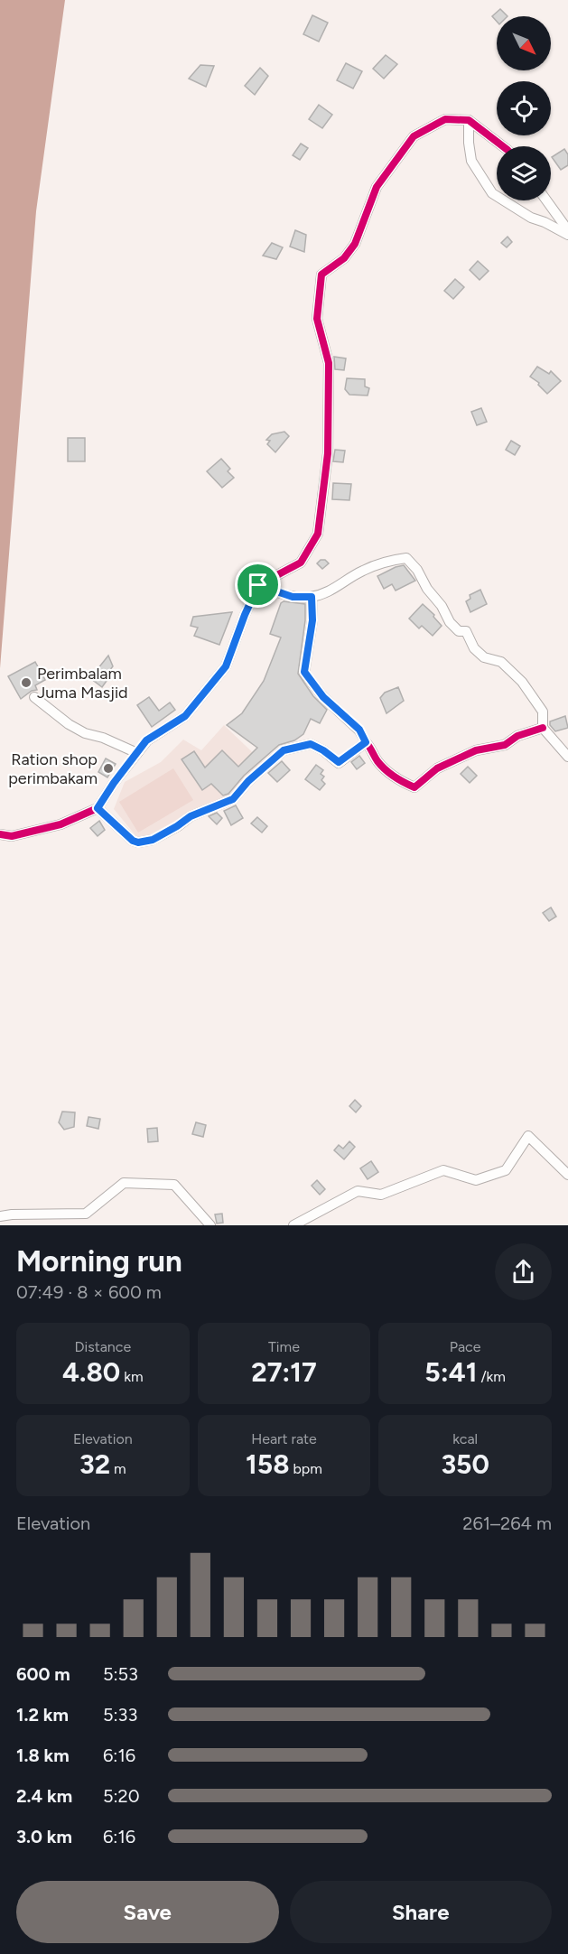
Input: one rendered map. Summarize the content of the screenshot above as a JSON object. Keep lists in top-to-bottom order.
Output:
{
  "places": ["Perimbalam Juma Masjid", "Ration shop perimbakam"],
  "north": "bottom right",
  "page": {
    "heading": ["Morning run", "07:49 · 8 × 600 m"],
    "stats": [
      ["Distance", "4.80 km"],
      ["Time", "27:17"],
      ["Pace", "5:41 /km"],
      ["Elevation", "32 m"],
      ["Heart rate", "158 bpm"],
      ["kcal", "350"]
    ],
    "chart": ["Elevation", "261–264 m"],
    "list": [
      {
        "name": "600 m",
        "note": "5:53"
      },
      {
        "name": "1.2 km",
        "note": "5:33"
      },
      {
        "name": "1.8 km",
        "note": "6:16"
      },
      {
        "name": "2.4 km",
        "note": "5:20"
      },
      {
        "name": "3.0 km",
        "note": "6:16"
      }
    ],
    "buttons": ["Save", "Share"]
  }
}
